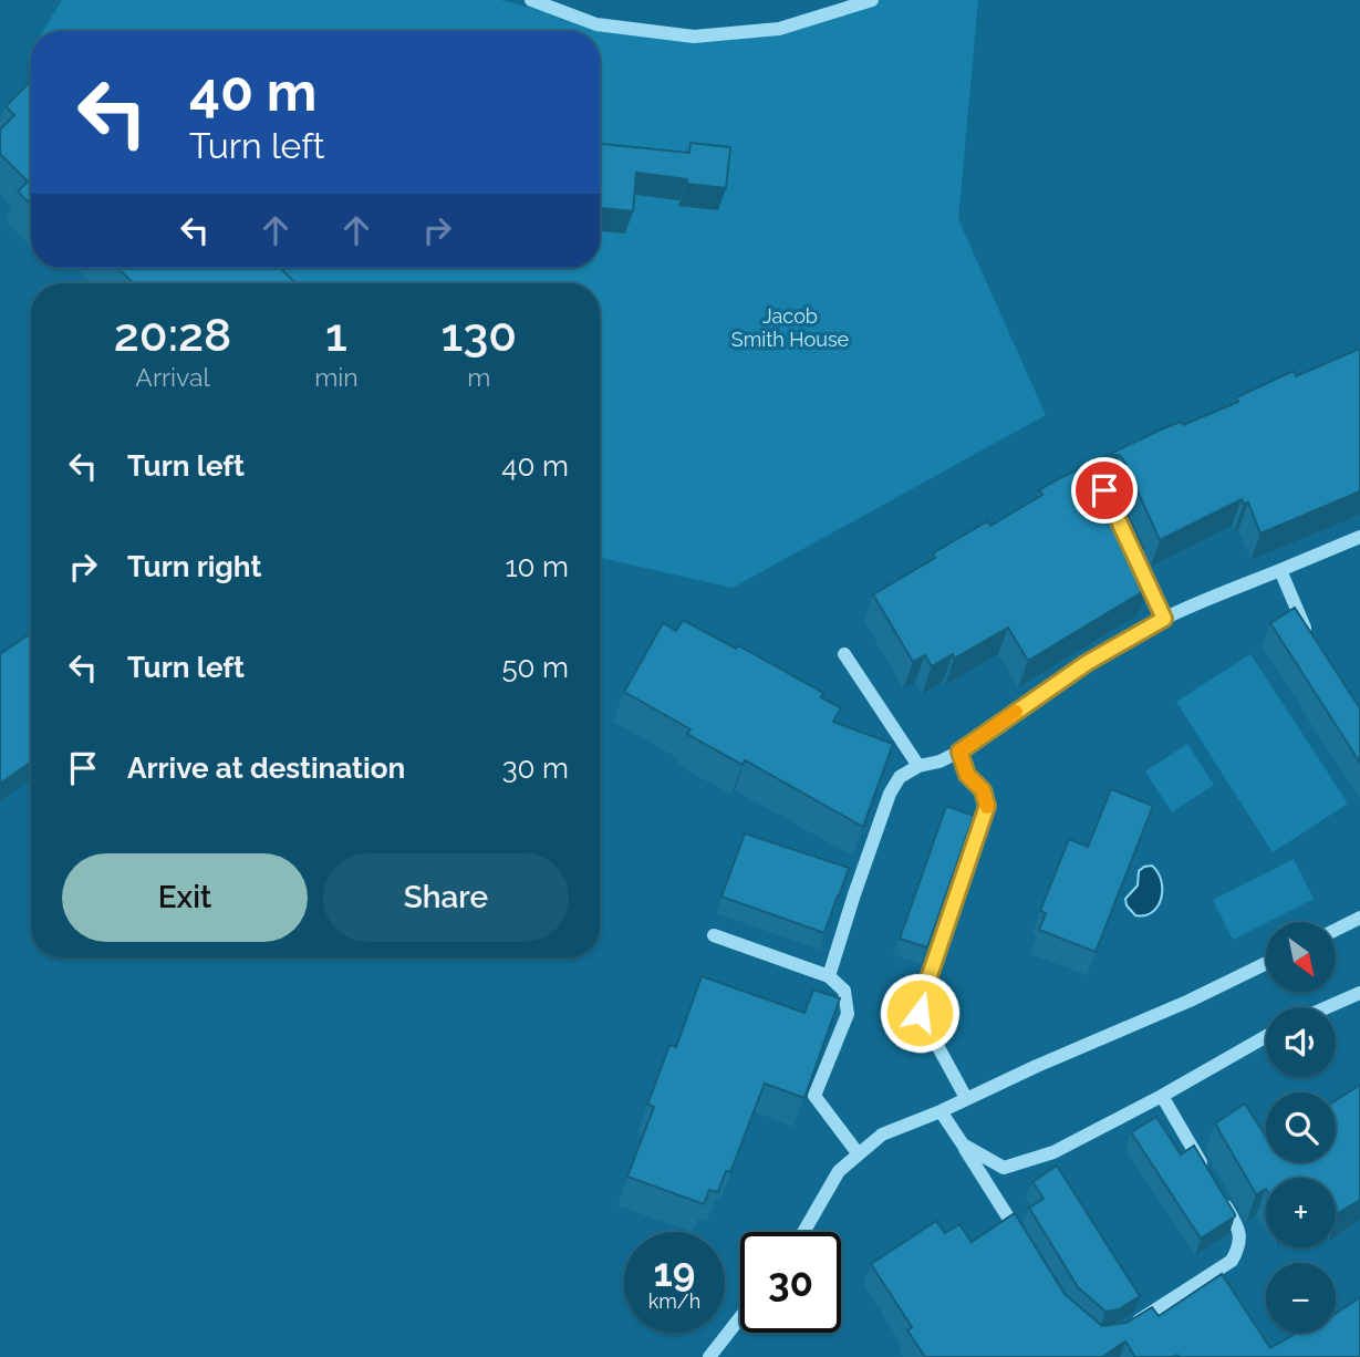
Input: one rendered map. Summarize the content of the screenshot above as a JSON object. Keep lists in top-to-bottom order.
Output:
{
  "parks": ["Jacob Smith House"],
  "north": "bottom right",
  "page": {
    "turn": ["40 m", "Turn left"],
    "eta": [
      "20:28",
      "Arrival",
      "1",
      "min",
      "130",
      "m"
    ],
    "list": [
      {
        "name": "Turn left",
        "value": "40 m"
      },
      {
        "name": "Turn right",
        "value": "10 m"
      },
      {
        "name": "Turn left",
        "value": "50 m"
      },
      {
        "name": "Arrive at destination",
        "value": "30 m"
      }
    ],
    "buttons": ["Exit", "Share"],
    "map_buttons": ["+", "−"],
    "speed": "19 km/h",
    "limit": "30"
  }
}
